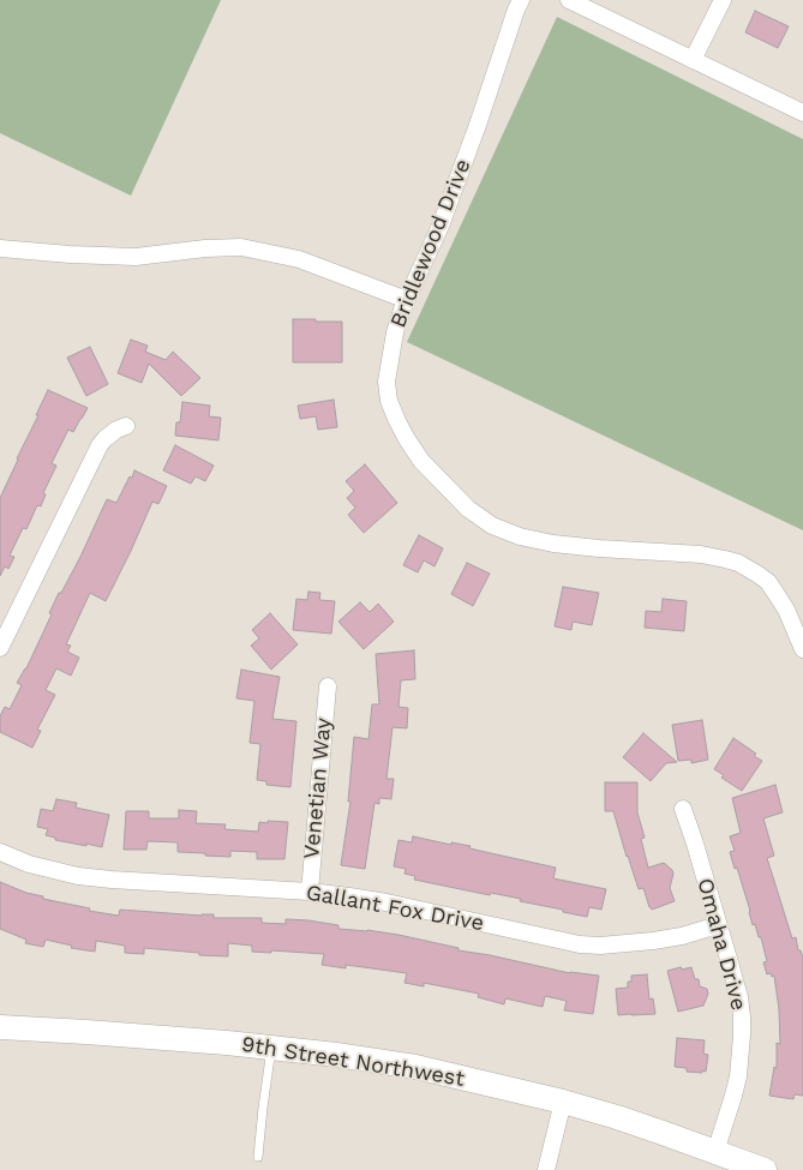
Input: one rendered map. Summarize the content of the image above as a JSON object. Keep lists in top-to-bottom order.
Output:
{
  "streets": {
    "street": [
      "Bridlewood Drive",
      "Venetian Way",
      "Gallant Fox Drive",
      "Omaha Drive",
      "9th Street Northwest"
    ]
  },
  "crossings": [
    ["Venetian Way", "Gallant Fox Drive"],
    ["Gallant Fox Drive", "Omaha Drive"],
    ["Omaha Drive", "9th Street Northwest"]
  ]
}
